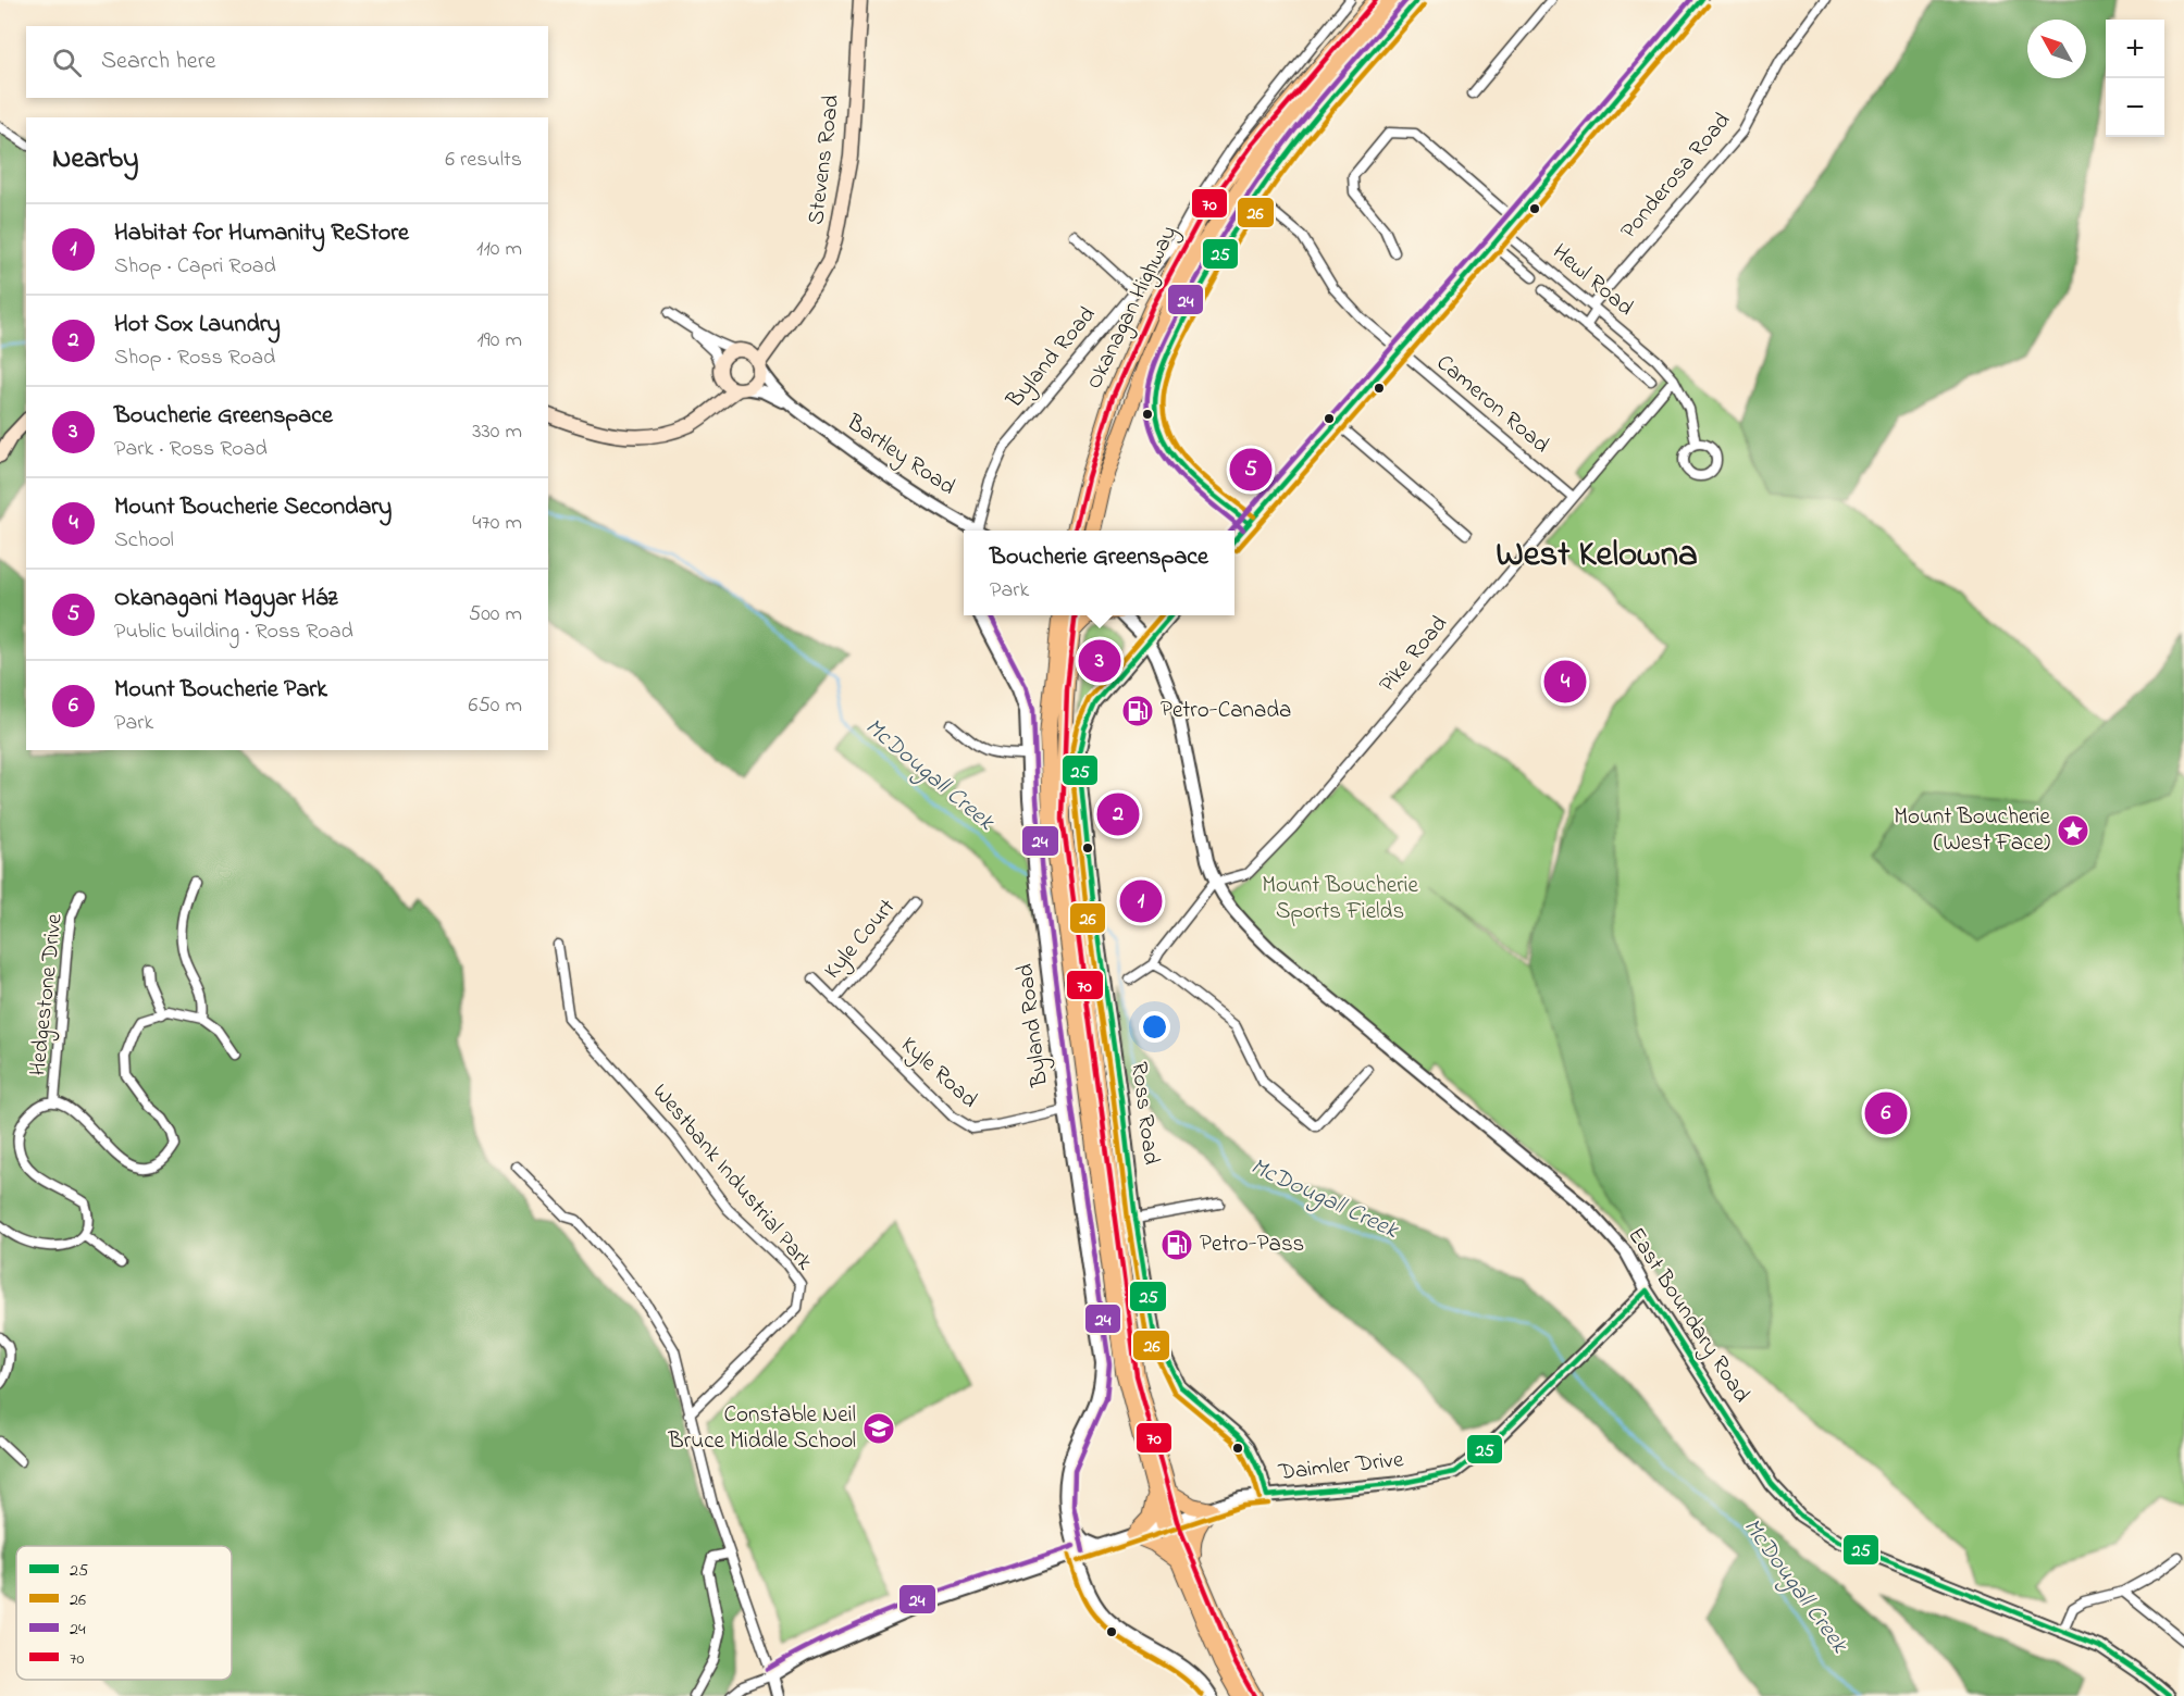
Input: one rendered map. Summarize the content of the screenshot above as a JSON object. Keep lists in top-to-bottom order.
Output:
{
  "streets": {
    "highway": ["Okanagan Highway"],
    "main road": ["Stevens Road"],
    "street": [
      "Ponderosa Road",
      "Hewl Road",
      "Byland Road",
      "Cameron Road",
      "Bartley Road",
      "Pike Road",
      "Kyle Court",
      "Hedgestone Drive",
      "Kyle Road",
      "Ross Road",
      "Westbank Industrial Park",
      "East Boundary Road",
      "Daimler Drive"
    ]
  },
  "crossings": [
    ["Stevens Road", "Bartley Road"],
    ["Ponderosa Road", "Hewl Road"],
    ["Hewl Road", "Pike Road"],
    ["Byland Road", "Kyle Road"],
    ["Byland Road", "Daimler Drive"],
    ["Cameron Road", "Pike Road"],
    ["Pike Road", "East Boundary Road"],
    ["Kyle Court", "Kyle Road"],
    ["Ross Road", "Daimler Drive"],
    ["East Boundary Road", "Daimler Drive"]
  ],
  "districts": ["West Kelowna"],
  "water": ["McDougall Creek"],
  "parks": ["Mount Boucherie Sports Fields"],
  "places": {
    "fuel station": ["Petro-Canada", "Petro-Pass"],
    "place": ["Mount Boucherie (West Face)"],
    "school or university": ["Constable Neil Bruce Middle School"]
  },
  "lines": [
    "transit line 25",
    "transit line 24",
    "transit line 70",
    "transit line 26"
  ],
  "legend": [
    "25",
    "26",
    "24",
    "70"
  ],
  "north": "top left",
  "page": {
    "map_buttons": ["+", "−"],
    "search": "Search here",
    "heading": ["Nearby", "6 results"],
    "list": [
      {
        "mark": "1",
        "name": "Habitat for Humanity ReStore",
        "note": "Shop · Capri Road",
        "value": "110 m"
      },
      {
        "mark": "2",
        "name": "Hot Sox Laundry",
        "note": "Shop · Ross Road",
        "value": "190 m"
      },
      {
        "mark": "3",
        "name": "Boucherie Greenspace",
        "note": "Park · Ross Road",
        "value": "330 m"
      },
      {
        "mark": "4",
        "name": "Mount Boucherie Secondary",
        "note": "School",
        "value": "470 m"
      },
      {
        "mark": "5",
        "name": "Okanagani Magyar Ház",
        "note": "Public building · Ross Road",
        "value": "500 m"
      },
      {
        "mark": "6",
        "name": "Mount Boucherie Park",
        "note": "Park",
        "value": "650 m"
      }
    ],
    "pins": [
      "5",
      "3",
      "4",
      "2",
      "1",
      "6"
    ],
    "popup": ["Boucherie Greenspace", "Park"]
  }
}
